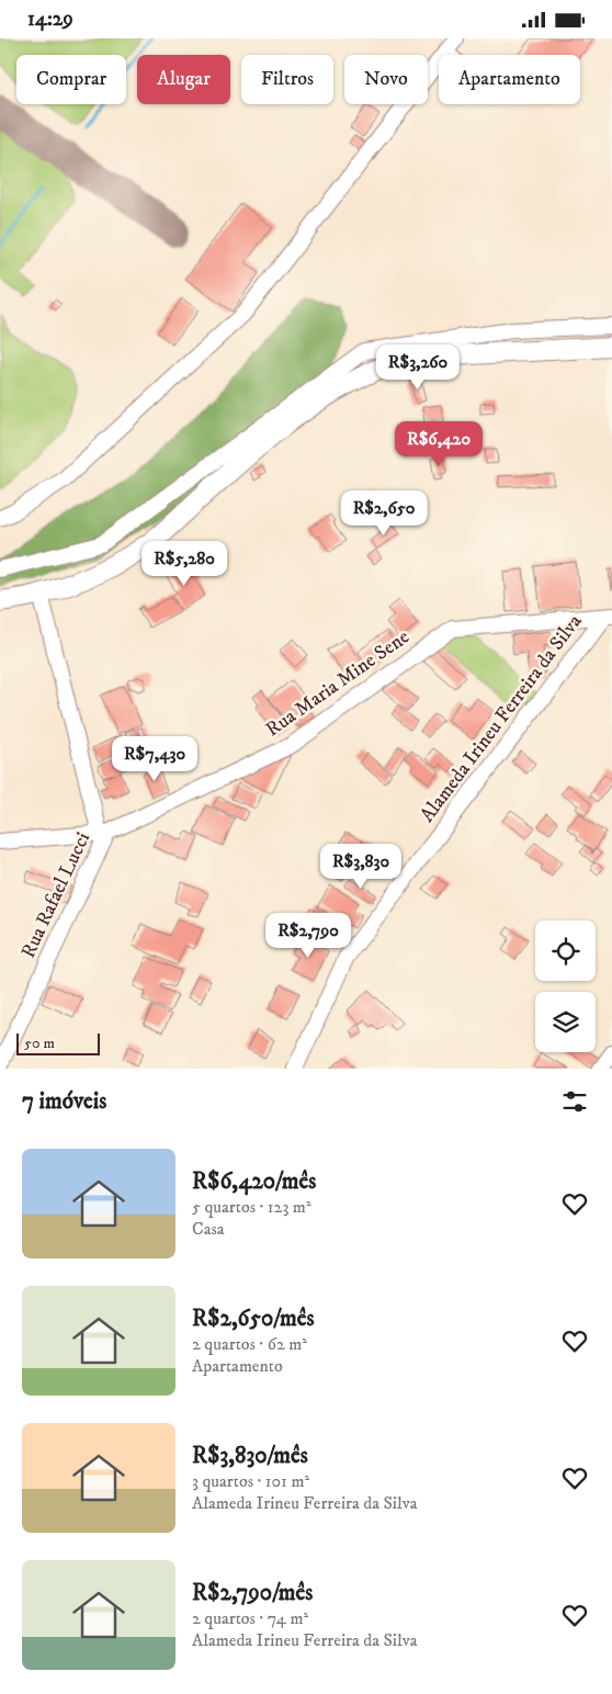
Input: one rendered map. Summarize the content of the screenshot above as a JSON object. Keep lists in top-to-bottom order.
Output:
{
  "streets": {
    "street": ["Rua Maria Mine Sene", "Alameda Irineu Ferreira da Silva", "Rua Rafael Lucci"]
  },
  "crossings": [
    ["Rua Maria Mine Sene", "Alameda Irineu Ferreira da Silva"],
    ["Rua Maria Mine Sene", "Rua Rafael Lucci"]
  ],
  "scale_bar": "50 m",
  "page": {
    "status": "14:29",
    "chip": [
      "Comprar",
      "Alugar",
      "Filtros",
      "Novo",
      "Apartamento"
    ],
    "price": [
      "R$3,260",
      "R$6,420",
      "R$2,650",
      "R$5,280",
      "R$7,430",
      "R$3,830",
      "R$2,790"
    ],
    "scale": "50 m",
    "heading": "7 imóveis",
    "list": [
      {
        "name": "R$6,420/mês",
        "note": "5 quartos · 123 m² · Casa"
      },
      {
        "name": "R$2,650/mês",
        "note": "2 quartos · 62 m² · Apartamento"
      },
      {
        "name": "R$3,830/mês",
        "note": "3 quartos · 101 m² · Alameda Irineu Ferreira da Silva"
      },
      {
        "name": "R$2,790/mês",
        "note": "2 quartos · 74 m² · Alameda Irineu Ferreira da Silva"
      }
    ]
  }
}
